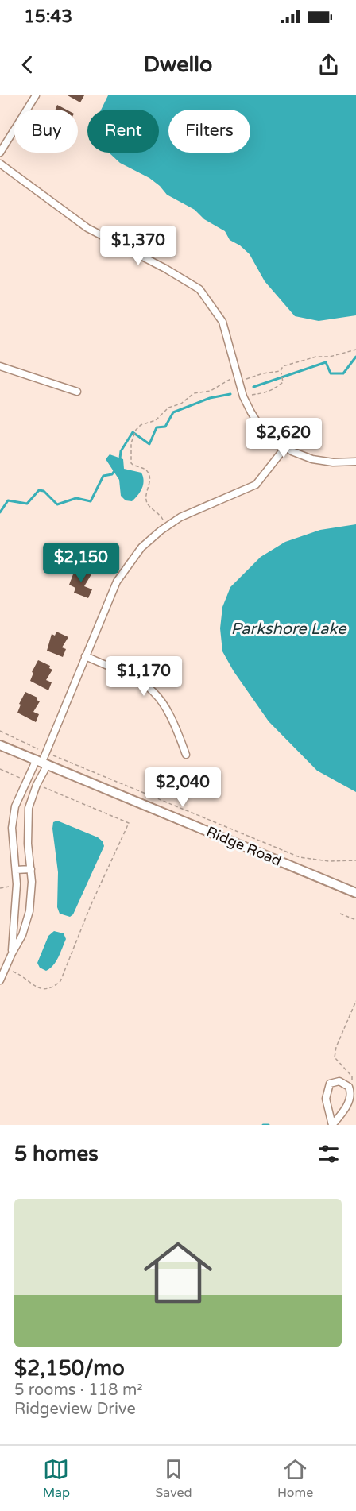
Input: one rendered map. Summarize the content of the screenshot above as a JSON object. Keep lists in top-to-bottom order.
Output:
{
  "streets": {
    "street": ["Ridge Road"]
  },
  "water": ["Parkshore Lake"],
  "page": {
    "status": "15:43",
    "header": "Dwello",
    "chip": ["Buy", "Rent", "Filters"],
    "price": [
      "$1,370",
      "$2,620",
      "$2,150",
      "$1,170",
      "$2,040"
    ],
    "heading": "5 homes",
    "list": [
      {
        "name": "$2,150/mo",
        "note": "5 rooms · 118 m² · Ridgeview Drive"
      }
    ],
    "tabs": ["Map", "Saved", "Home"]
  }
}
